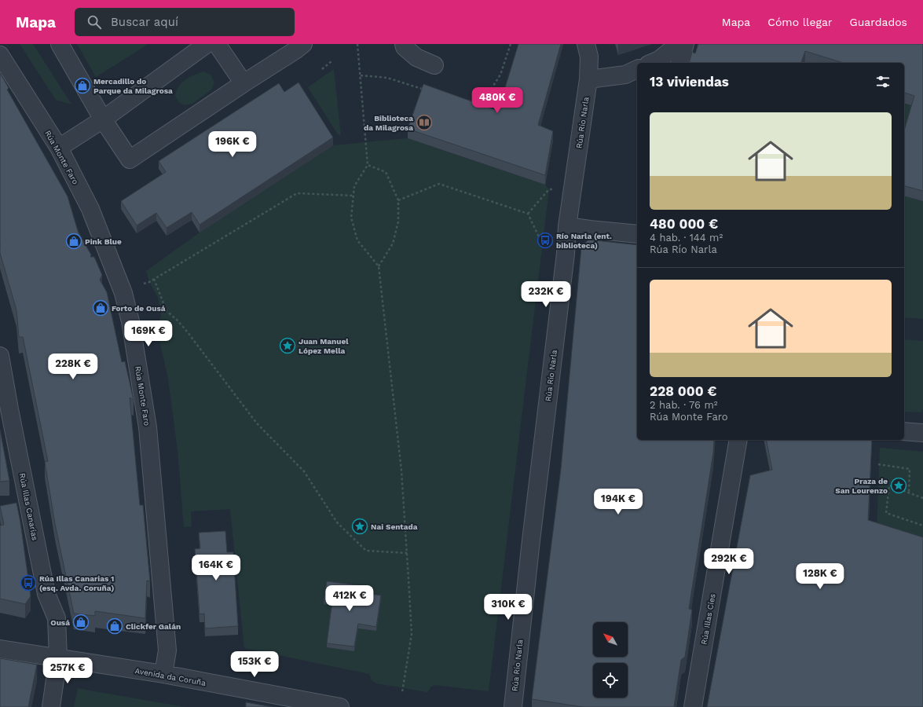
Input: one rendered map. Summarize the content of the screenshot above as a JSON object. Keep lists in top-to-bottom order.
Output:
{
  "streets": {
    "street": [
      "Rúa Río Narla",
      "Rúa Monte Faro",
      "Rúa Illas Canarias",
      "Rúa Illas Cíes",
      "Avenida da Coruña"
    ]
  },
  "crossings": [
    ["Rúa Monte Faro", "Avenida da Coruña"],
    ["Rúa Illas Canarias", "Avenida da Coruña"]
  ],
  "places": {
    "shop": [
      "Mercadillo do Parque da Milagrosa",
      "Pink Blue",
      "Forto de Ousá",
      "Ousá",
      "Clickfer Galán"
    ],
    "library": ["Biblioteca da Milagrosa"],
    "bus stop": ["Río Narla (ent. biblioteca)", "Rúa Illas Canarias 1 (esq. Avda. Coruña)"],
    "place": ["Juan Manuel López Mella", "Praza de San Lourenzo", "Nai Sentada"]
  },
  "north": "top left",
  "page": {
    "header": "Mapa",
    "search": "Buscar aquí",
    "nav": ["Mapa", "Cómo llegar", "Guardados"],
    "heading": "13 viviendas",
    "price": [
      "480K €",
      "196K €",
      "232K €",
      "169K €",
      "228K €",
      "194K €",
      "292K €",
      "164K €",
      "128K €",
      "412K €",
      "310K €",
      "153K €",
      "257K €"
    ],
    "list": [
      {
        "name": "480 000 €",
        "note": "4 hab. · 144 m² · Rúa Río Narla"
      },
      {
        "name": "228 000 €",
        "note": "2 hab. · 76 m² · Rúa Monte Faro"
      }
    ]
  }
}
